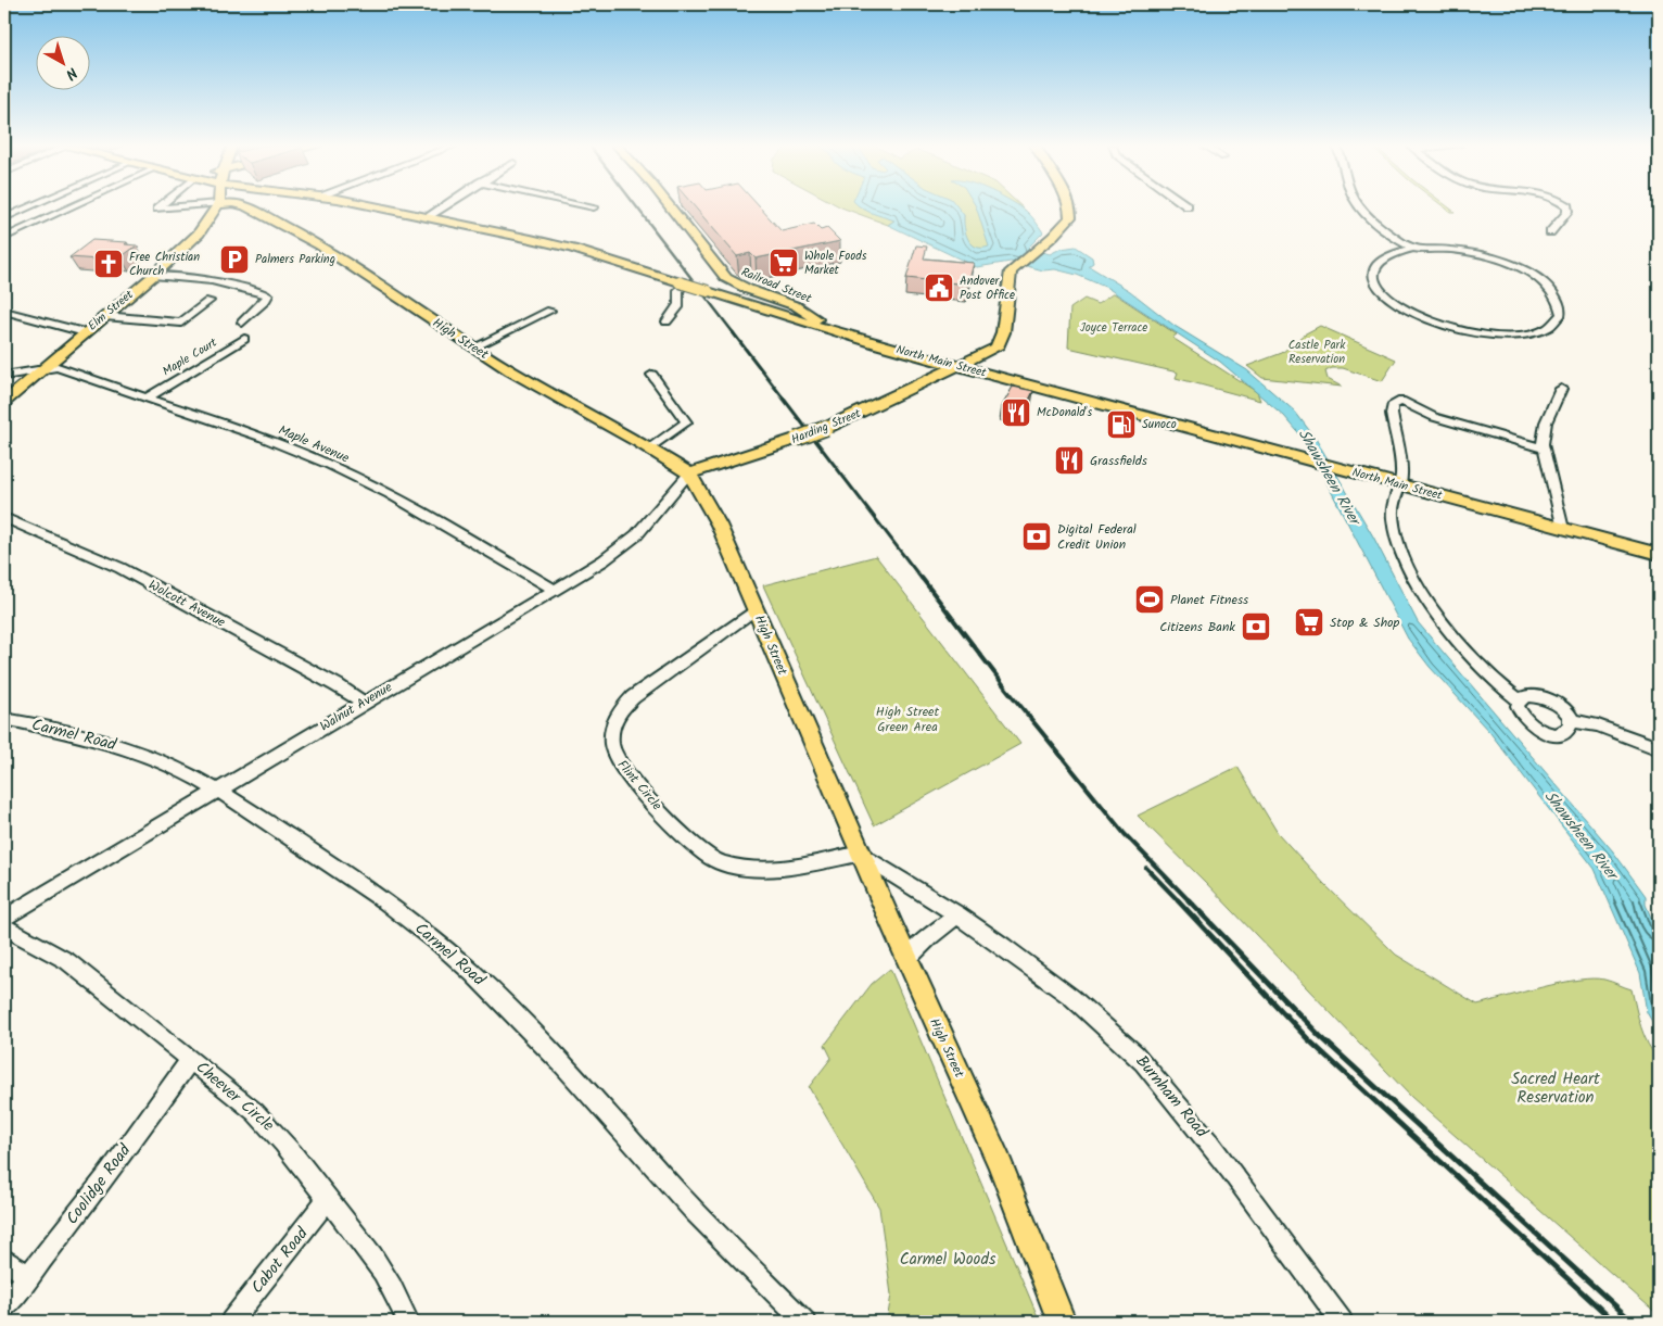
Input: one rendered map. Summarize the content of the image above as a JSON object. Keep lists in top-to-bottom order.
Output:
{
  "streets": {
    "main road": [
      "Railroad Street",
      "Elm Street",
      "High Street",
      "North Main Street",
      "Harding Street"
    ],
    "street": [
      "Maple Court",
      "Maple Avenue",
      "Wolcott Avenue",
      "Walnut Avenue",
      "Carmel Road",
      "Flint Circle",
      "Cheever Circle",
      "Burnham Road",
      "Coolidge Road",
      "Cabot Road"
    ]
  },
  "crossings": [
    ["Railroad Street", "North Main Street"],
    ["Elm Street", "Maple Avenue"],
    ["High Street", "Harding Street"],
    ["High Street", "Walnut Avenue"],
    ["High Street", "Flint Circle"],
    ["High Street", "Burnham Road"],
    ["Maple Court", "Maple Avenue"],
    ["North Main Street", "Harding Street"],
    ["Harding Street", "Walnut Avenue"],
    ["Maple Avenue", "Walnut Avenue"],
    ["Wolcott Avenue", "Walnut Avenue"],
    ["Walnut Avenue", "Carmel Road"],
    ["Flint Circle", "Burnham Road"],
    ["Cheever Circle", "Coolidge Road"],
    ["Cheever Circle", "Cabot Road"]
  ],
  "water": ["Shawsheen River"],
  "parks": [
    "Joyce Terrace",
    "Castle Park Reservation",
    "High Street Green Area",
    "Sacred Heart Reservation",
    "Carmel Woods"
  ],
  "places": {
    "parking": ["Palmers Parking"],
    "supermarket": ["Whole Foods Market", "Stop & Shop"],
    "church": ["Free Christian Church"],
    "public building": ["Andover Post Office"],
    "restaurant": ["McDonald's", "Grassfields"],
    "fuel station": ["Sunoco"],
    "bank": ["Digital Federal Credit Union", "Citizens Bank"],
    "sports": ["Planet Fitness"]
  },
  "north": "bottom right"
}
